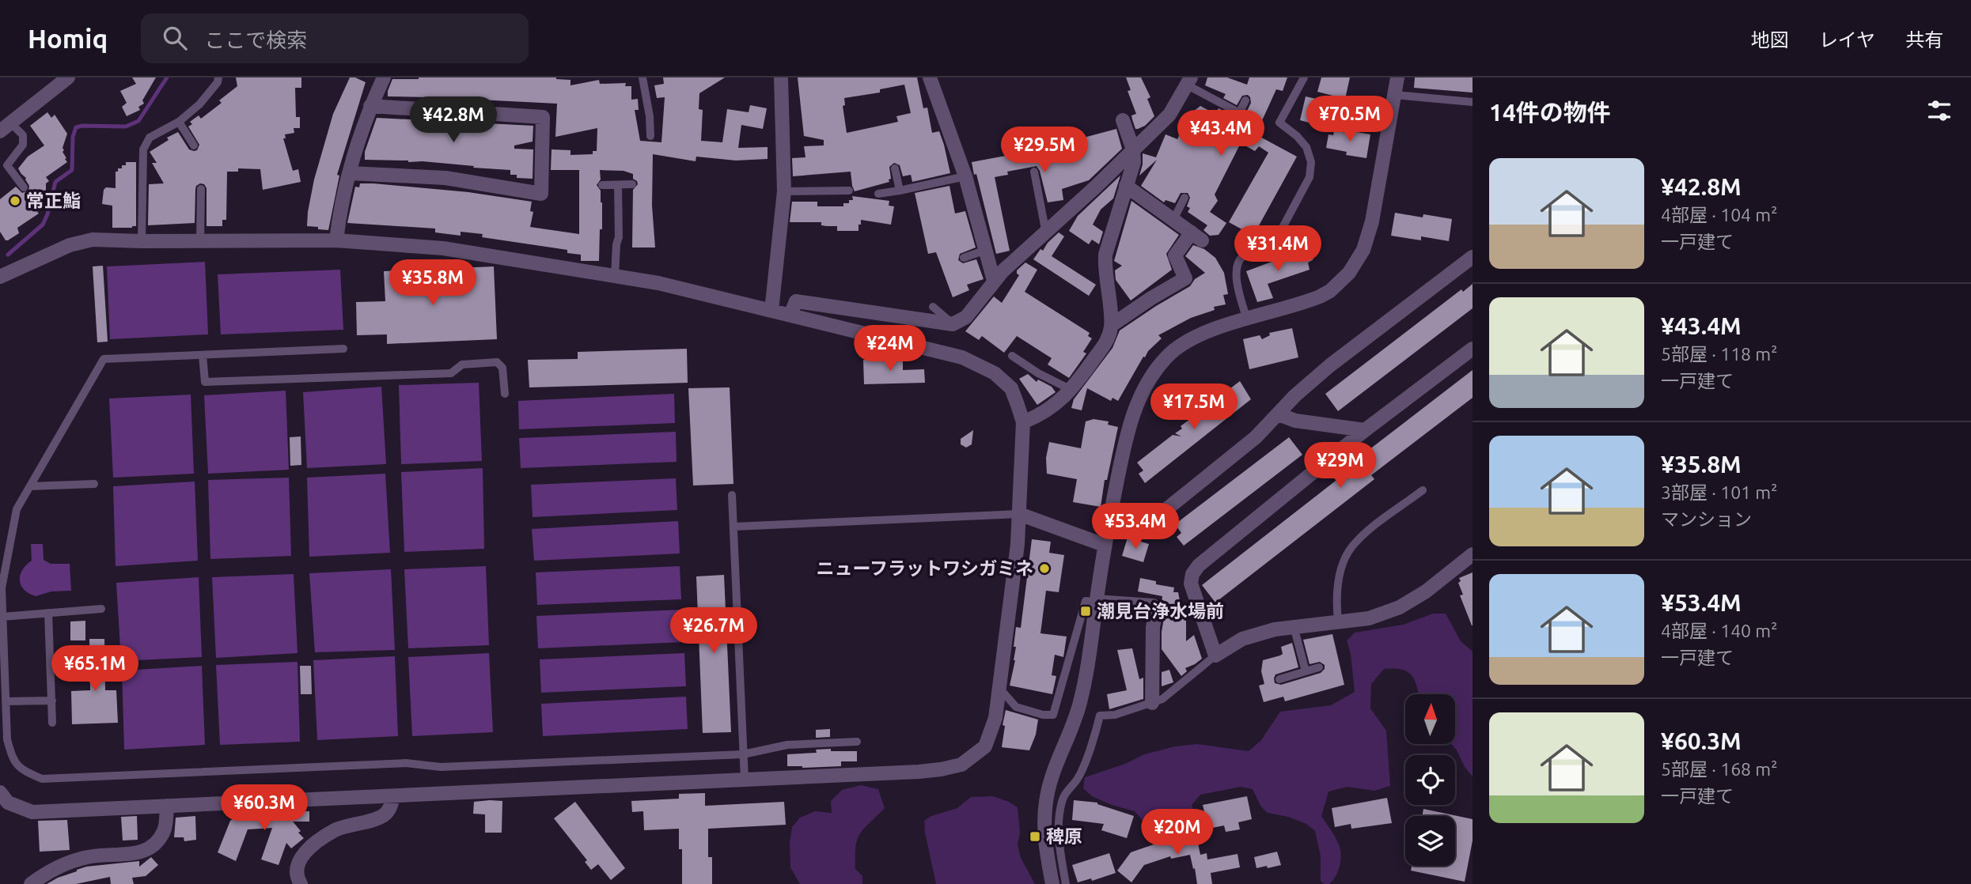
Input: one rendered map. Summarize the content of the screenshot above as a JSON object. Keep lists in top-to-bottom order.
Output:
{
  "places": {
    "other": ["常正鮨", "ニューフラットワシガミネ"],
    "transit": ["潮見台浄水場前", "稗原"]
  },
  "north": "top",
  "page": {
    "header": "Homiq",
    "search": "ここで検索",
    "nav": ["地図", "レイヤ", "共有"],
    "heading": "14件の物件",
    "price": [
      "¥70.5M",
      "¥42.8M",
      "¥43.4M",
      "¥29.5M",
      "¥31.4M",
      "¥35.8M",
      "¥24M",
      "¥17.5M",
      "¥29M",
      "¥53.4M",
      "¥26.7M",
      "¥65.1M",
      "¥60.3M",
      "¥20M"
    ],
    "list": [
      {
        "name": "¥42.8M",
        "note": "4部屋 · 104 m² · 一戸建て"
      },
      {
        "name": "¥43.4M",
        "note": "5部屋 · 118 m² · 一戸建て"
      },
      {
        "name": "¥35.8M",
        "note": "3部屋 · 101 m² · マンション"
      },
      {
        "name": "¥53.4M",
        "note": "4部屋 · 140 m² · 一戸建て"
      },
      {
        "name": "¥60.3M",
        "note": "5部屋 · 168 m² · 一戸建て"
      }
    ]
  }
}
